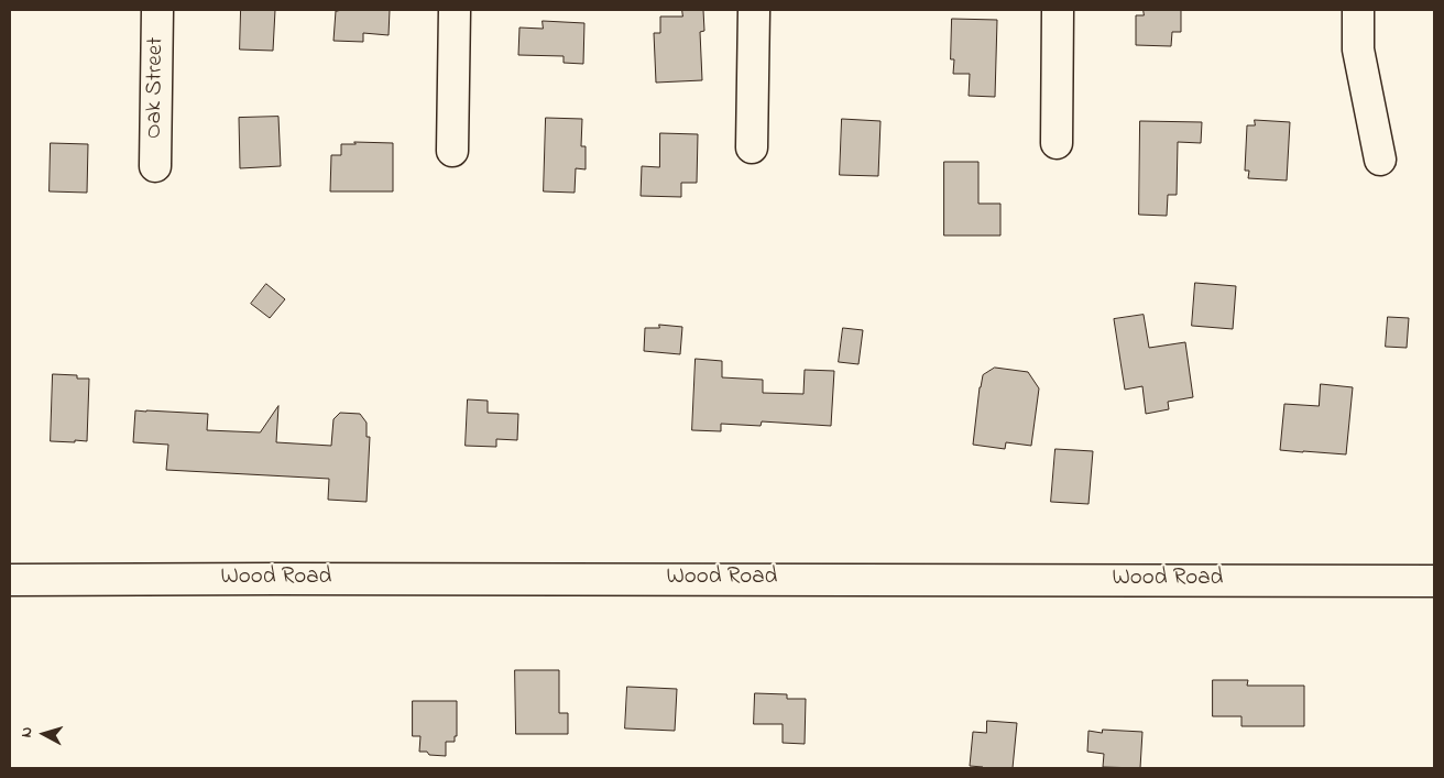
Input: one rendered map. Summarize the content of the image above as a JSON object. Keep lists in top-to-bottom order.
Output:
{
  "streets": {
    "street": ["Oak Street", "Wood Road"]
  },
  "north": "left"
}
